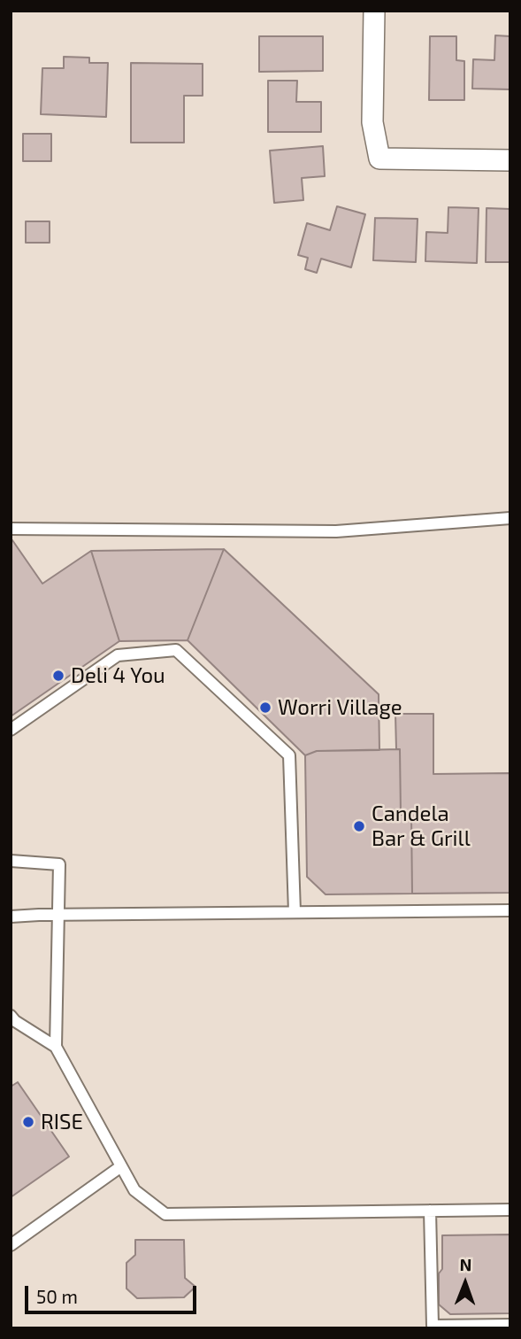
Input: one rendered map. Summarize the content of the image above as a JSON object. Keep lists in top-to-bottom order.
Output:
{
  "places": [
    "Deli 4 You",
    "Worri Village",
    "Candela Bar & Grill",
    "RISE"
  ],
  "scale_bar": "50 m",
  "north": "top"
}
